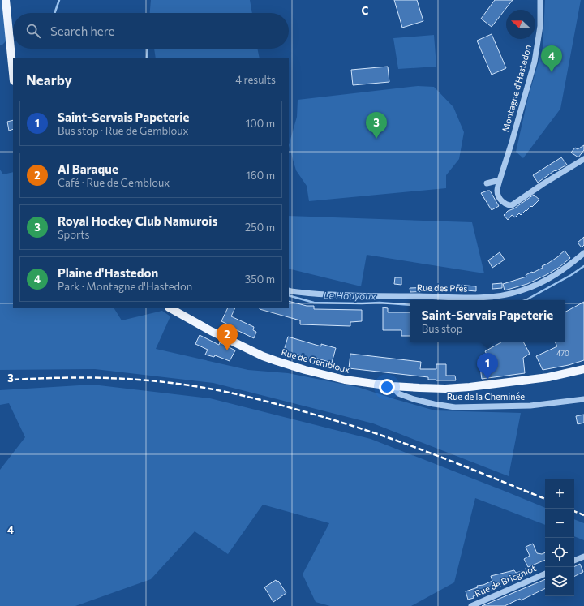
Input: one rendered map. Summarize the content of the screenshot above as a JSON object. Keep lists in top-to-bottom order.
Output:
{
  "streets": {
    "main road": ["Rue de Gembloux"],
    "street": [
      "Montagne d'Hastedon",
      "Rue des Prés",
      "Rue de la Cheminée",
      "Rue de Bricgniot"
    ]
  },
  "crossings": [
    ["Rue de Gembloux", "Rue de la Cheminée"]
  ],
  "water": ["Le Houyoux"],
  "house_numbers": ["470"],
  "north": "left",
  "page": {
    "search": "Search here",
    "pins": [
      "4",
      "3",
      "2",
      "1"
    ],
    "heading": ["Nearby", "4 results"],
    "list": [
      {
        "mark": "1",
        "name": "Saint-Servais Papeterie",
        "note": "Bus stop · Rue de Gembloux",
        "value": "100 m"
      },
      {
        "mark": "2",
        "name": "Al Baraque",
        "note": "Café · Rue de Gembloux",
        "value": "160 m"
      },
      {
        "mark": "3",
        "name": "Royal Hockey Club Namurois",
        "note": "Sports",
        "value": "250 m"
      },
      {
        "mark": "4",
        "name": "Plaine d'Hastedon",
        "note": "Park · Montagne d'Hastedon",
        "value": "350 m"
      }
    ],
    "popup": ["Saint-Servais Papeterie", "Bus stop"],
    "map_buttons": ["+", "−"]
  },
  "grid": {
    "columns": ["C"],
    "rows": ["3", "4"]
  }
}
